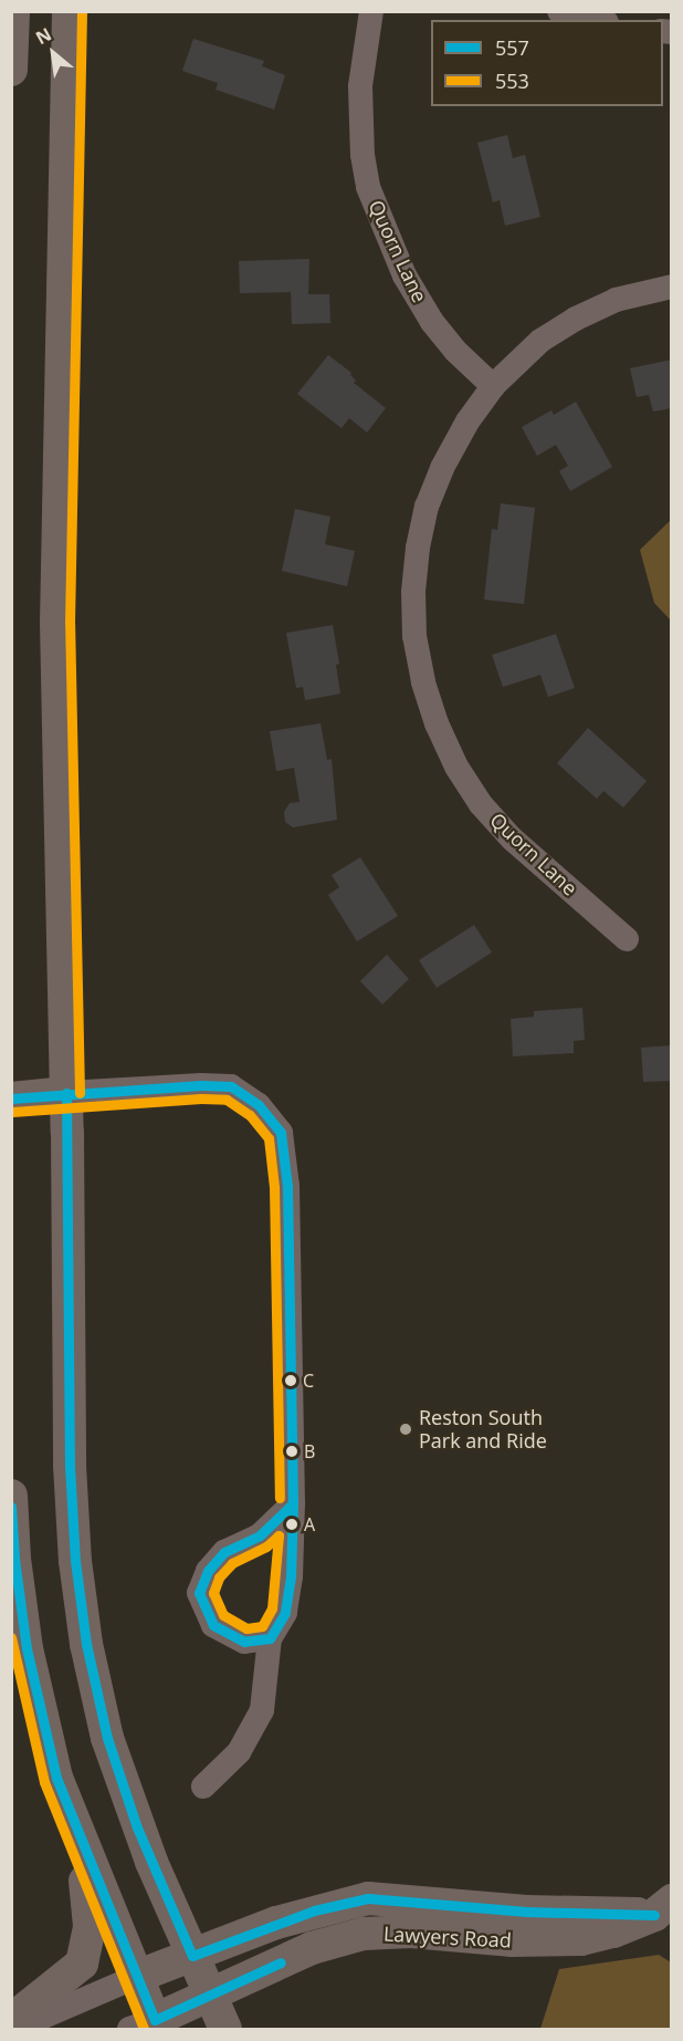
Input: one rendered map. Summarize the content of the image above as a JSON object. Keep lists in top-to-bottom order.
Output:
{
  "streets": {
    "main road": ["Lawyers Road"],
    "street": ["Quorn Lane"]
  },
  "places": [
    "C",
    "Reston South Park and Ride",
    "B",
    "A"
  ],
  "lines": ["transit line 553", "transit line 557"],
  "legend": ["557", "553"],
  "north": "top left"
}
